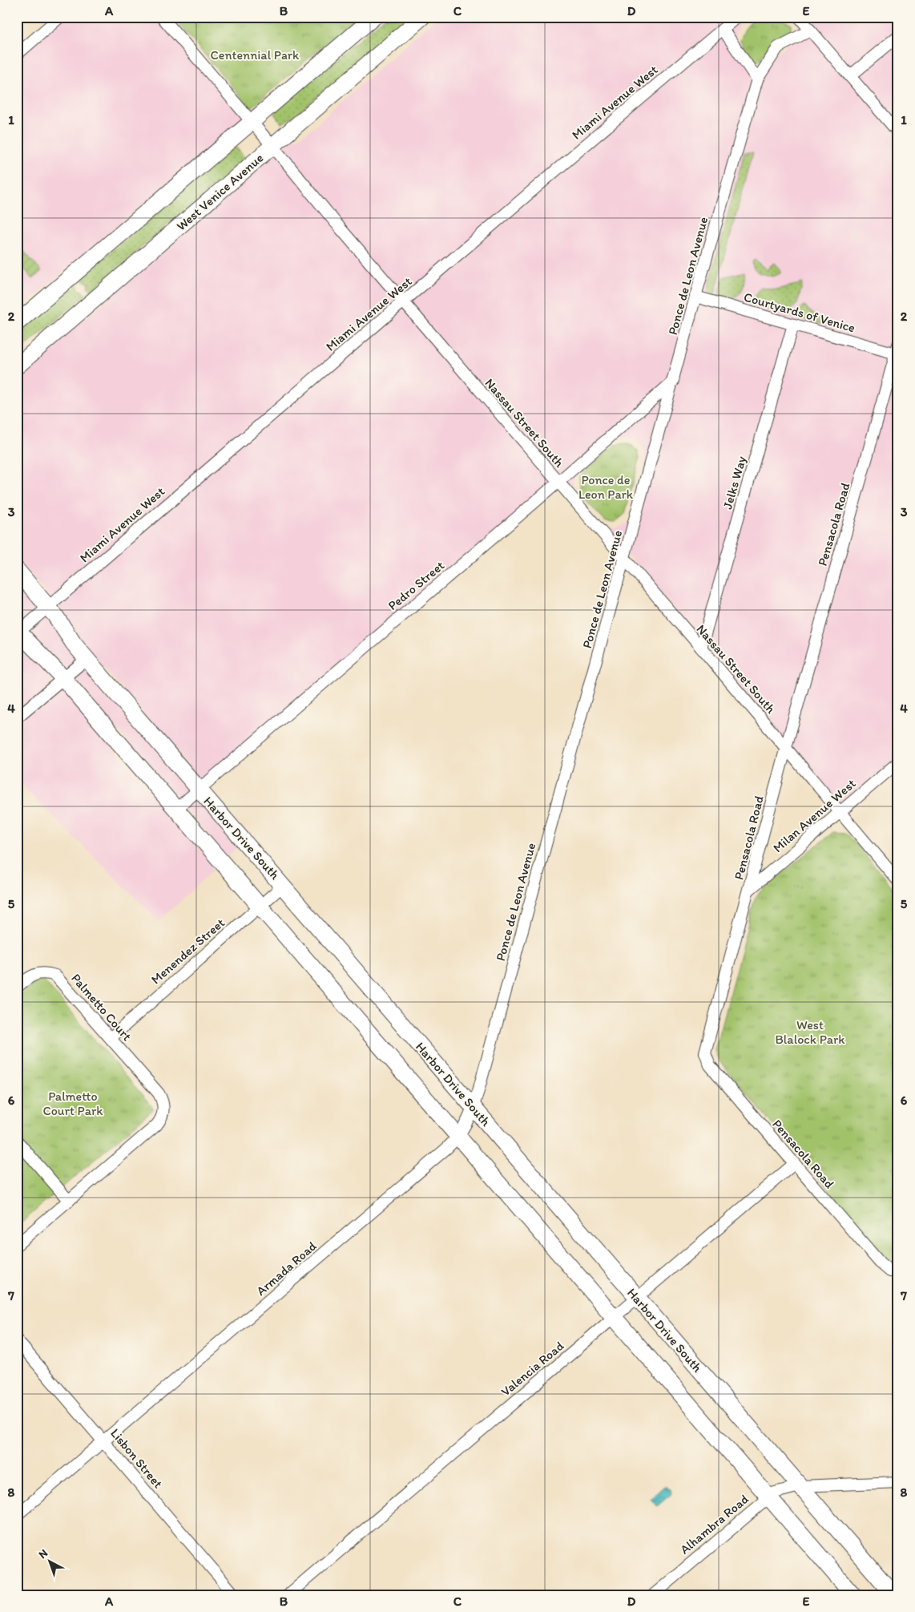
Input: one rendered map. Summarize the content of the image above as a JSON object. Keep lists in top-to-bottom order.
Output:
{
  "streets": {
    "street": [
      "Miami Avenue West",
      "West Venice Avenue",
      "Ponce de Leon Avenue",
      "Courtyards of Venice",
      "Nassau Street South",
      "Jelks Way",
      "Pensacola Road",
      "Pedro Street",
      "Milan Avenue West",
      "Harbor Drive South",
      "Menendez Street",
      "Palmetto Court",
      "Armada Road",
      "Valencia Road",
      "Lisbon Street",
      "Alhambra Road"
    ]
  },
  "crossings": [
    ["Miami Avenue West", "Nassau Street South"],
    ["Miami Avenue West", "Harbor Drive South"],
    ["West Venice Avenue", "Nassau Street South"],
    ["Ponce de Leon Avenue", "Courtyards of Venice"],
    ["Ponce de Leon Avenue", "Nassau Street South"],
    ["Ponce de Leon Avenue", "Pedro Street"],
    ["Ponce de Leon Avenue", "Harbor Drive South"],
    ["Ponce de Leon Avenue", "Armada Road"],
    ["Courtyards of Venice", "Jelks Way"],
    ["Courtyards of Venice", "Pensacola Road"],
    ["Nassau Street South", "Jelks Way"],
    ["Nassau Street South", "Pensacola Road"],
    ["Nassau Street South", "Pedro Street"],
    ["Nassau Street South", "Milan Avenue West"],
    ["Pensacola Road", "Milan Avenue West"],
    ["Pensacola Road", "Valencia Road"],
    ["Pedro Street", "Harbor Drive South"],
    ["Harbor Drive South", "Menendez Street"],
    ["Harbor Drive South", "Armada Road"],
    ["Harbor Drive South", "Valencia Road"],
    ["Harbor Drive South", "Alhambra Road"],
    ["Menendez Street", "Palmetto Court"],
    ["Armada Road", "Lisbon Street"]
  ],
  "parks": [
    "Centennial Park",
    "Ponce de Leon Park",
    "West Blalock Park",
    "Palmetto Court Park"
  ],
  "north": "top left",
  "grid": {
    "columns": [
      "A",
      "B",
      "C",
      "D",
      "E"
    ],
    "rows": [
      "1",
      "2",
      "3",
      "4",
      "5",
      "6",
      "7",
      "8"
    ]
  }
}
